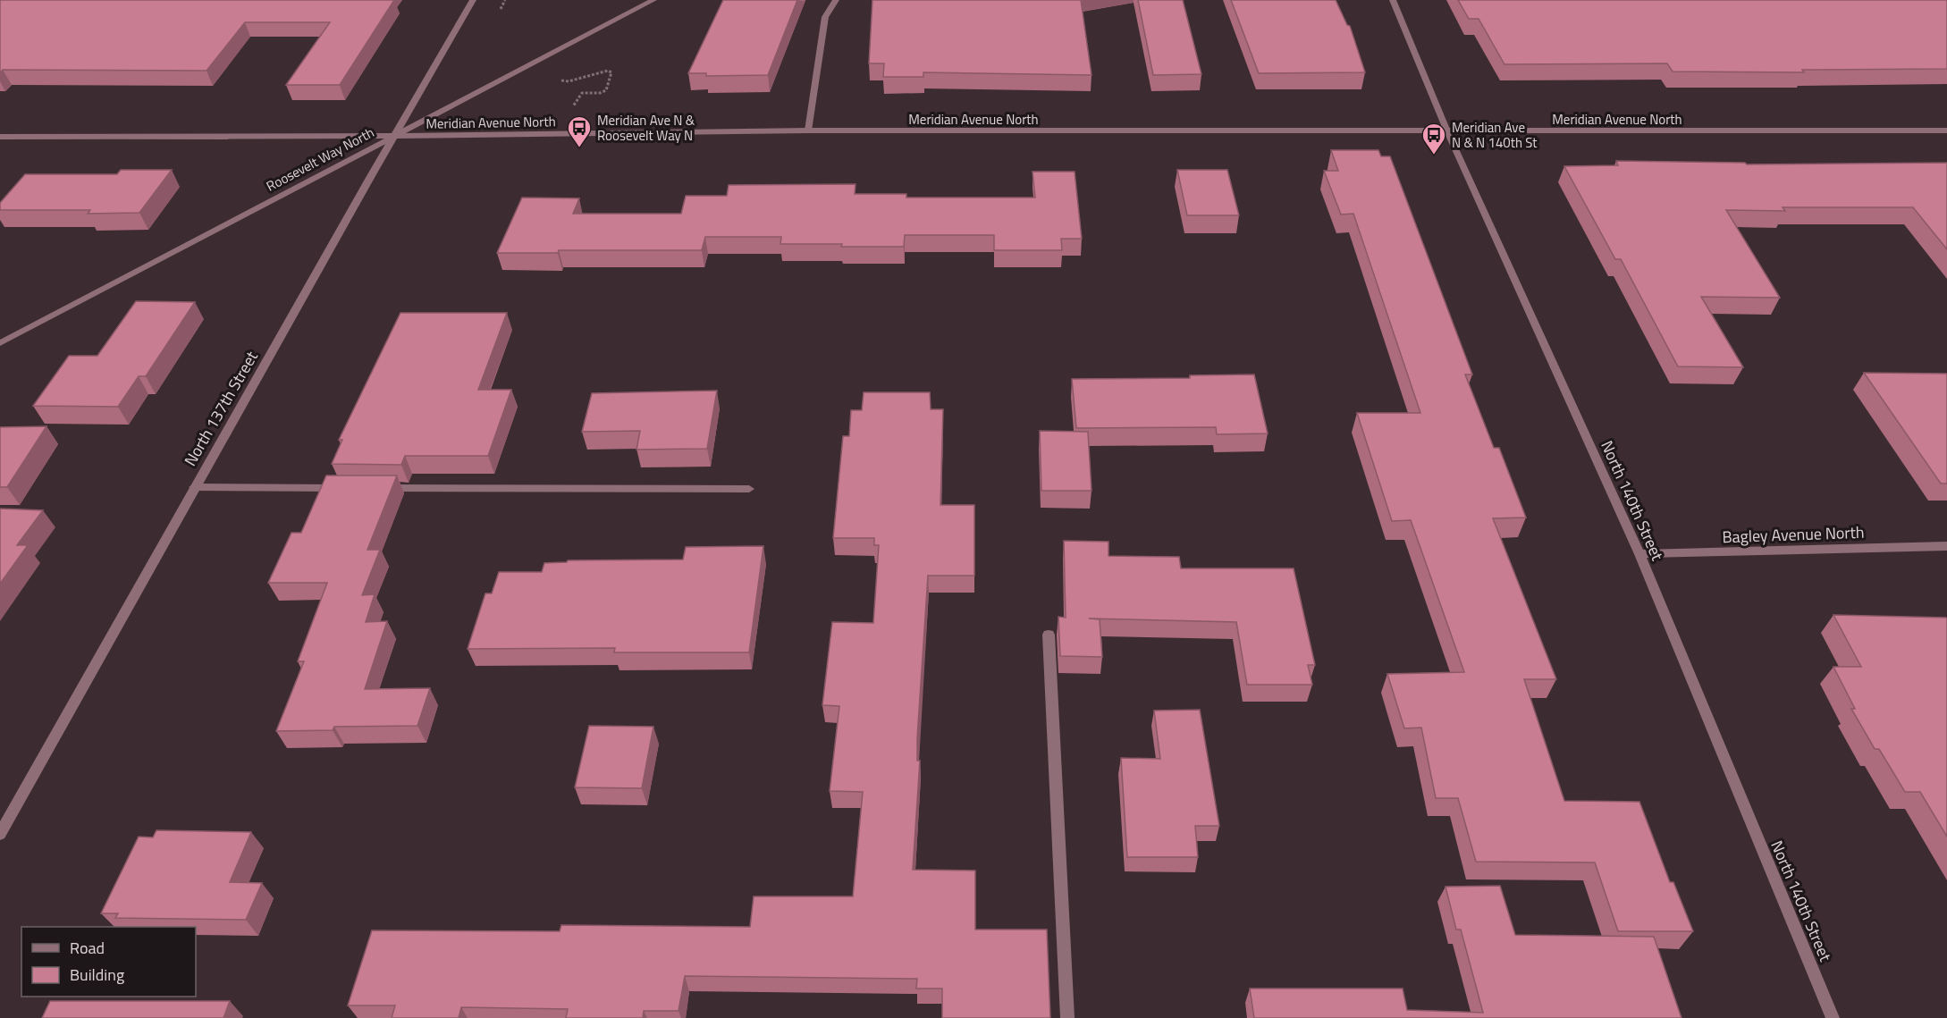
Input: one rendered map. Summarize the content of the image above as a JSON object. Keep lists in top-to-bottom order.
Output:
{
  "streets": {
    "street": [
      "Meridian Avenue North",
      "Roosevelt Way North",
      "North 137th Street",
      "North 140th Street",
      "Bagley Avenue North"
    ]
  },
  "crossings": [
    ["Meridian Avenue North", "Roosevelt Way North"],
    ["Meridian Avenue North", "North 137th Street"],
    ["Meridian Avenue North", "North 140th Street"],
    ["Roosevelt Way North", "North 137th Street"],
    ["North 140th Street", "Bagley Avenue North"]
  ],
  "places": {
    "bus stop": ["Meridian Ave N & Roosevelt Way N", "Meridian Ave N & N 140th St"]
  },
  "legend": ["Road", "Building"]
}
